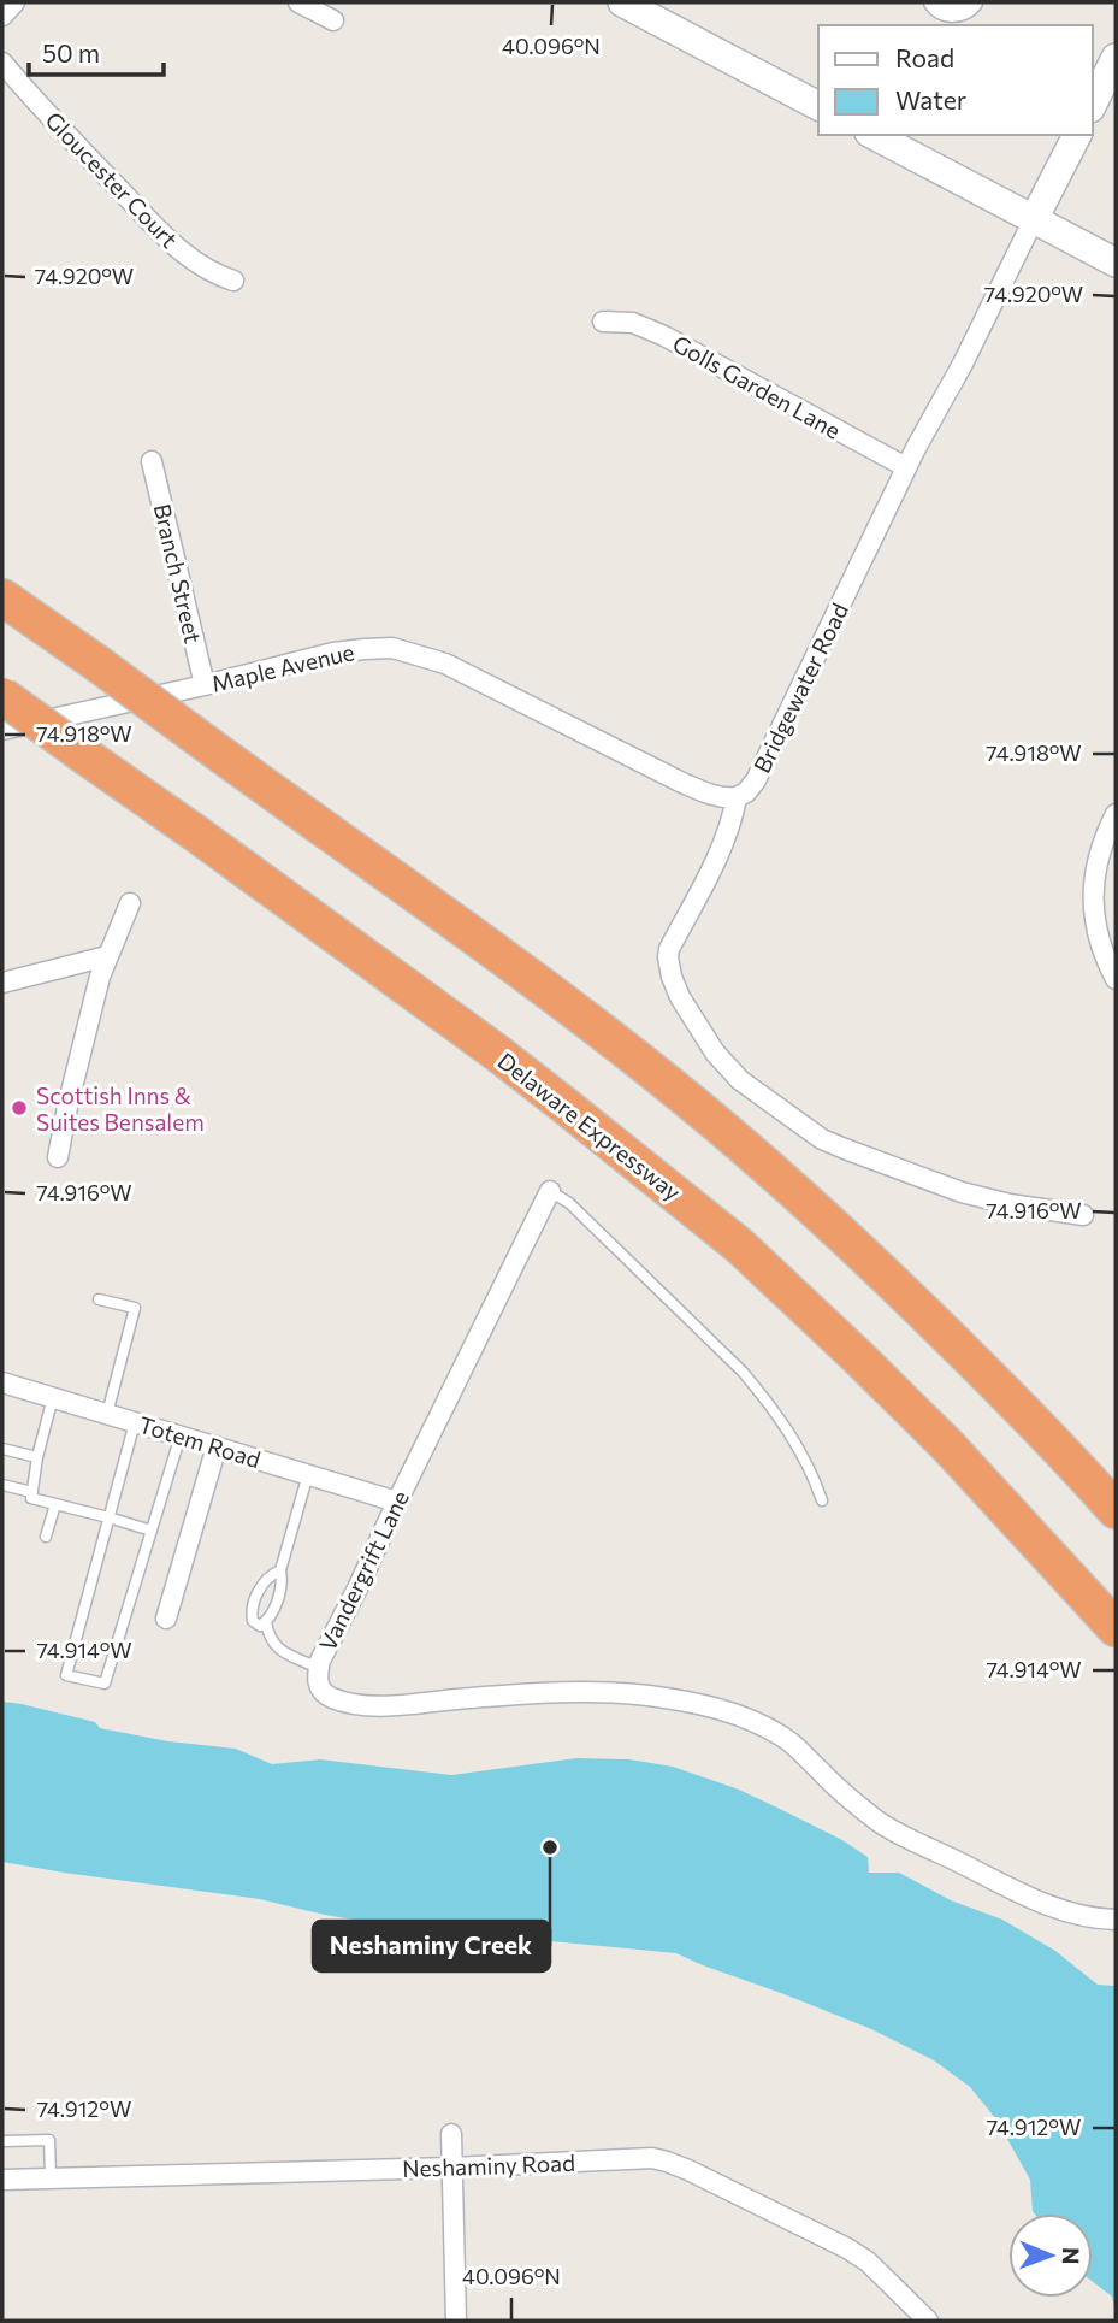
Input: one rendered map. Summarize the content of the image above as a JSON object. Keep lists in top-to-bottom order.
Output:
{
  "streets": {
    "highway": ["Delaware Expressway"],
    "main road": ["Bridgewater Road"],
    "street": [
      "Gloucester Court",
      "Golls Garden Lane",
      "Branch Street",
      "Maple Avenue",
      "Totem Road",
      "Vandergrift Lane",
      "Neshaminy Road"
    ]
  },
  "crossings": [
    ["Golls Garden Lane", "Bridgewater Road"],
    ["Branch Street", "Maple Avenue"],
    ["Maple Avenue", "Bridgewater Road"],
    ["Totem Road", "Vandergrift Lane"]
  ],
  "places": ["Scottish Inns & Suites Bensalem", "Neshaminy Creek"],
  "legend": ["Road", "Water"],
  "scale_bar": "50 m",
  "north": "right",
  "coordinates": [
    "40.096°N",
    "74.920°W",
    "74.918°W",
    "74.916°W",
    "74.914°W",
    "74.912°W"
  ]
}
